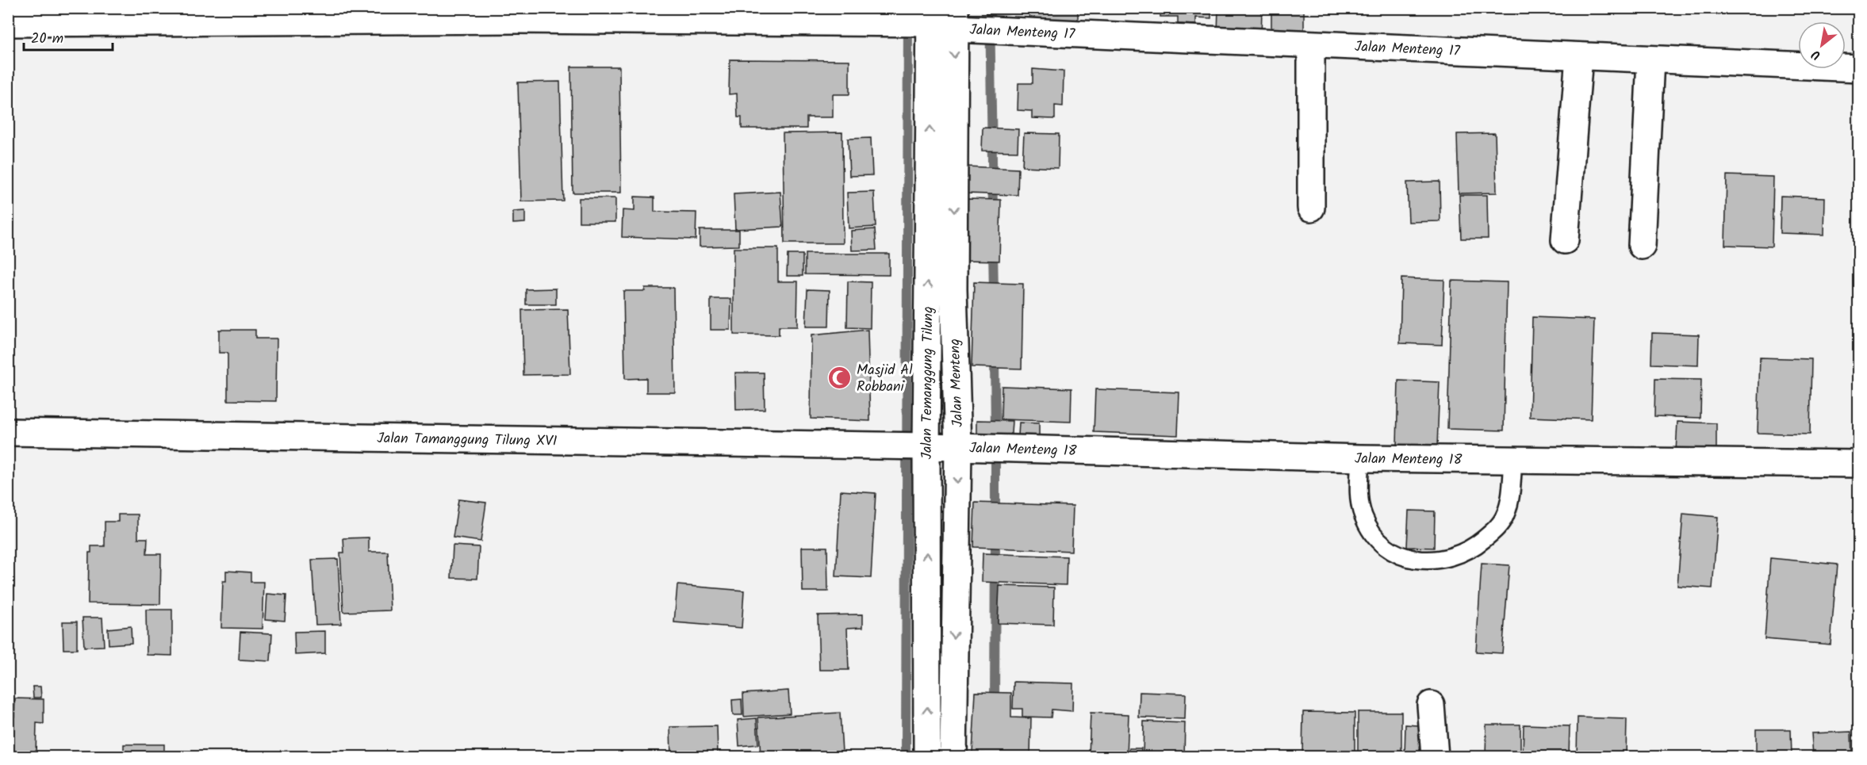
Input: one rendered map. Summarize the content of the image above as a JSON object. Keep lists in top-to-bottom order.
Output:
{
  "streets": {
    "street": [
      "Jalan Menteng 17",
      "Jalan Temanggung Tilung",
      "Jalan Menteng",
      "Jalan Tamanggung Tilung XVI",
      "Jalan Menteng 18"
    ]
  },
  "crossings": [
    ["Jalan Menteng 17", "Jalan Temanggung Tilung"],
    ["Jalan Menteng 17", "Jalan Menteng"],
    ["Jalan Temanggung Tilung", "Jalan Menteng"],
    ["Jalan Temanggung Tilung", "Jalan Tamanggung Tilung XVI"],
    ["Jalan Menteng", "Jalan Tamanggung Tilung XVI"],
    ["Jalan Menteng", "Jalan Menteng 18"],
    ["Jalan Tamanggung Tilung XVI", "Jalan Menteng 18"]
  ],
  "one_way": ["Jalan Temanggung Tilung", "Jalan Menteng"],
  "places": {
    "mosque": ["Masjid Al Robbani"]
  },
  "scale_bar": "20 m",
  "north": "bottom left"
}
